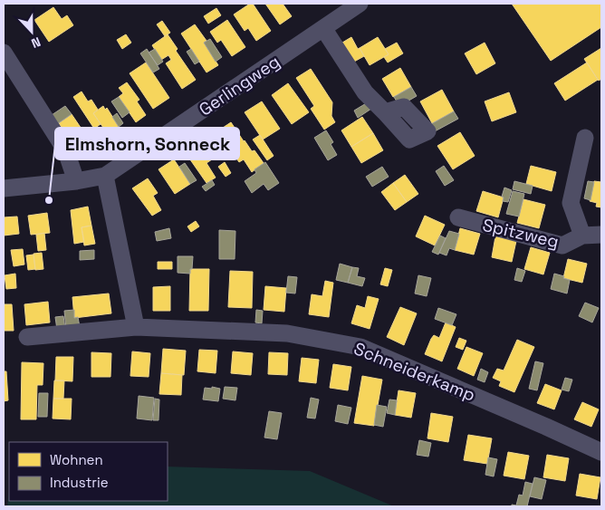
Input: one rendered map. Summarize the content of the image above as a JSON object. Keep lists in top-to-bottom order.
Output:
{
  "streets": {
    "street": ["Gerlingweg", "Spitzweg", "Schneiderkamp"]
  },
  "places": ["Elmshorn, Sonneck"],
  "legend": ["Wohnen", "Industrie"],
  "north": "bottom"
}
